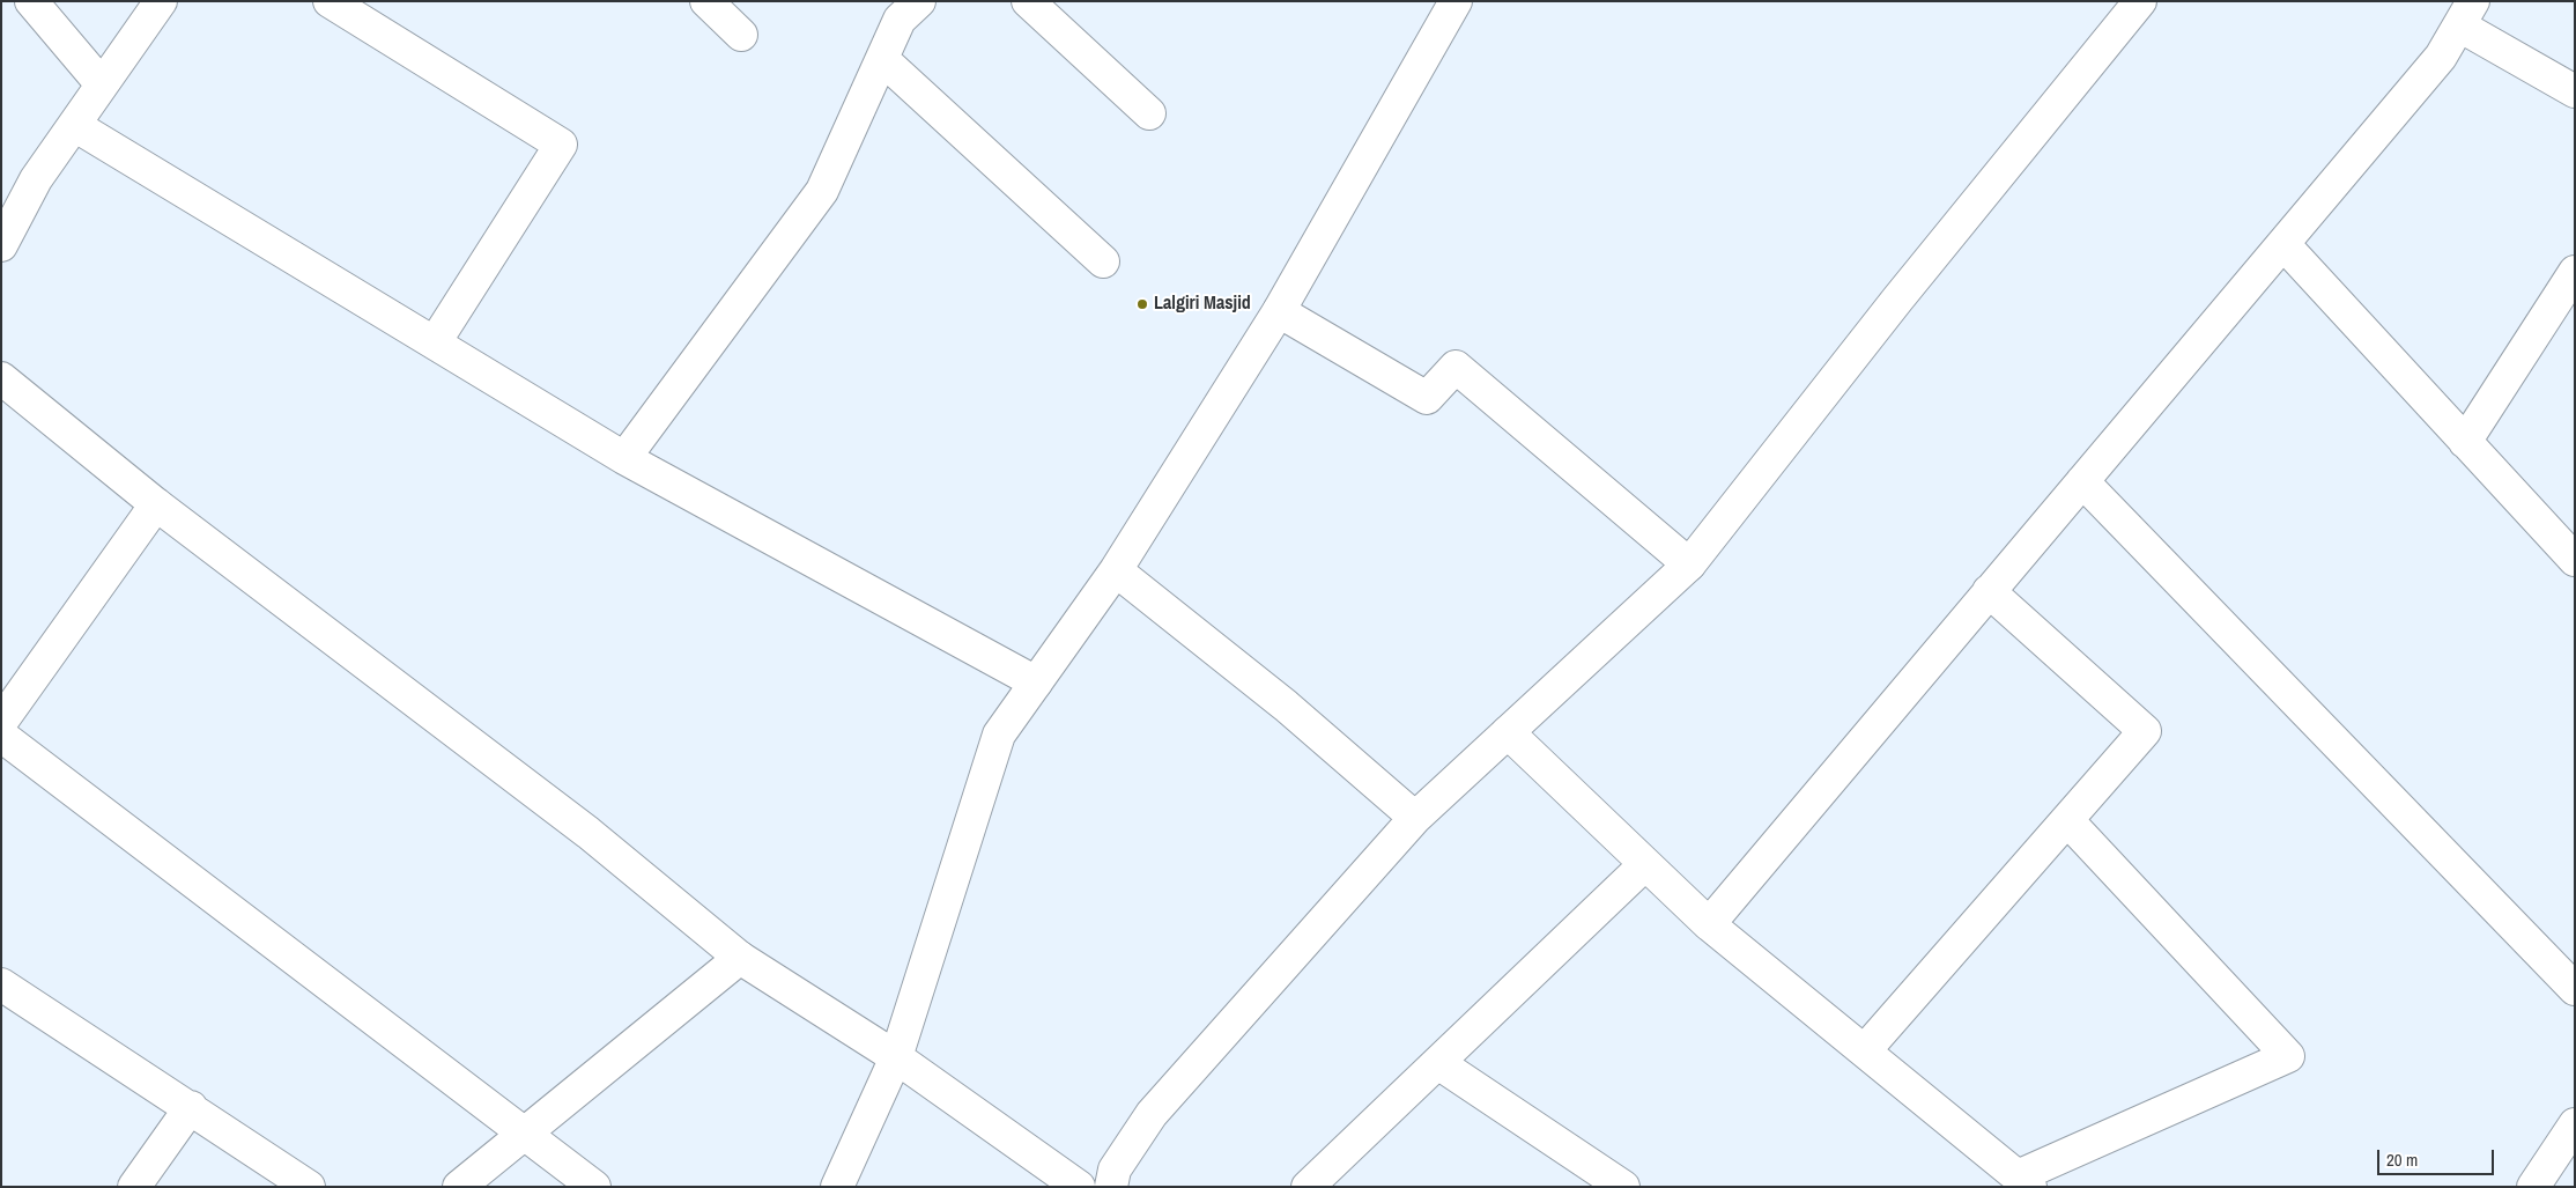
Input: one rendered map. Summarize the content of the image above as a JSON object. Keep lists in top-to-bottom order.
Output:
{
  "places": ["Lalgiri Masjid"],
  "scale_bar": "20 m"
}
